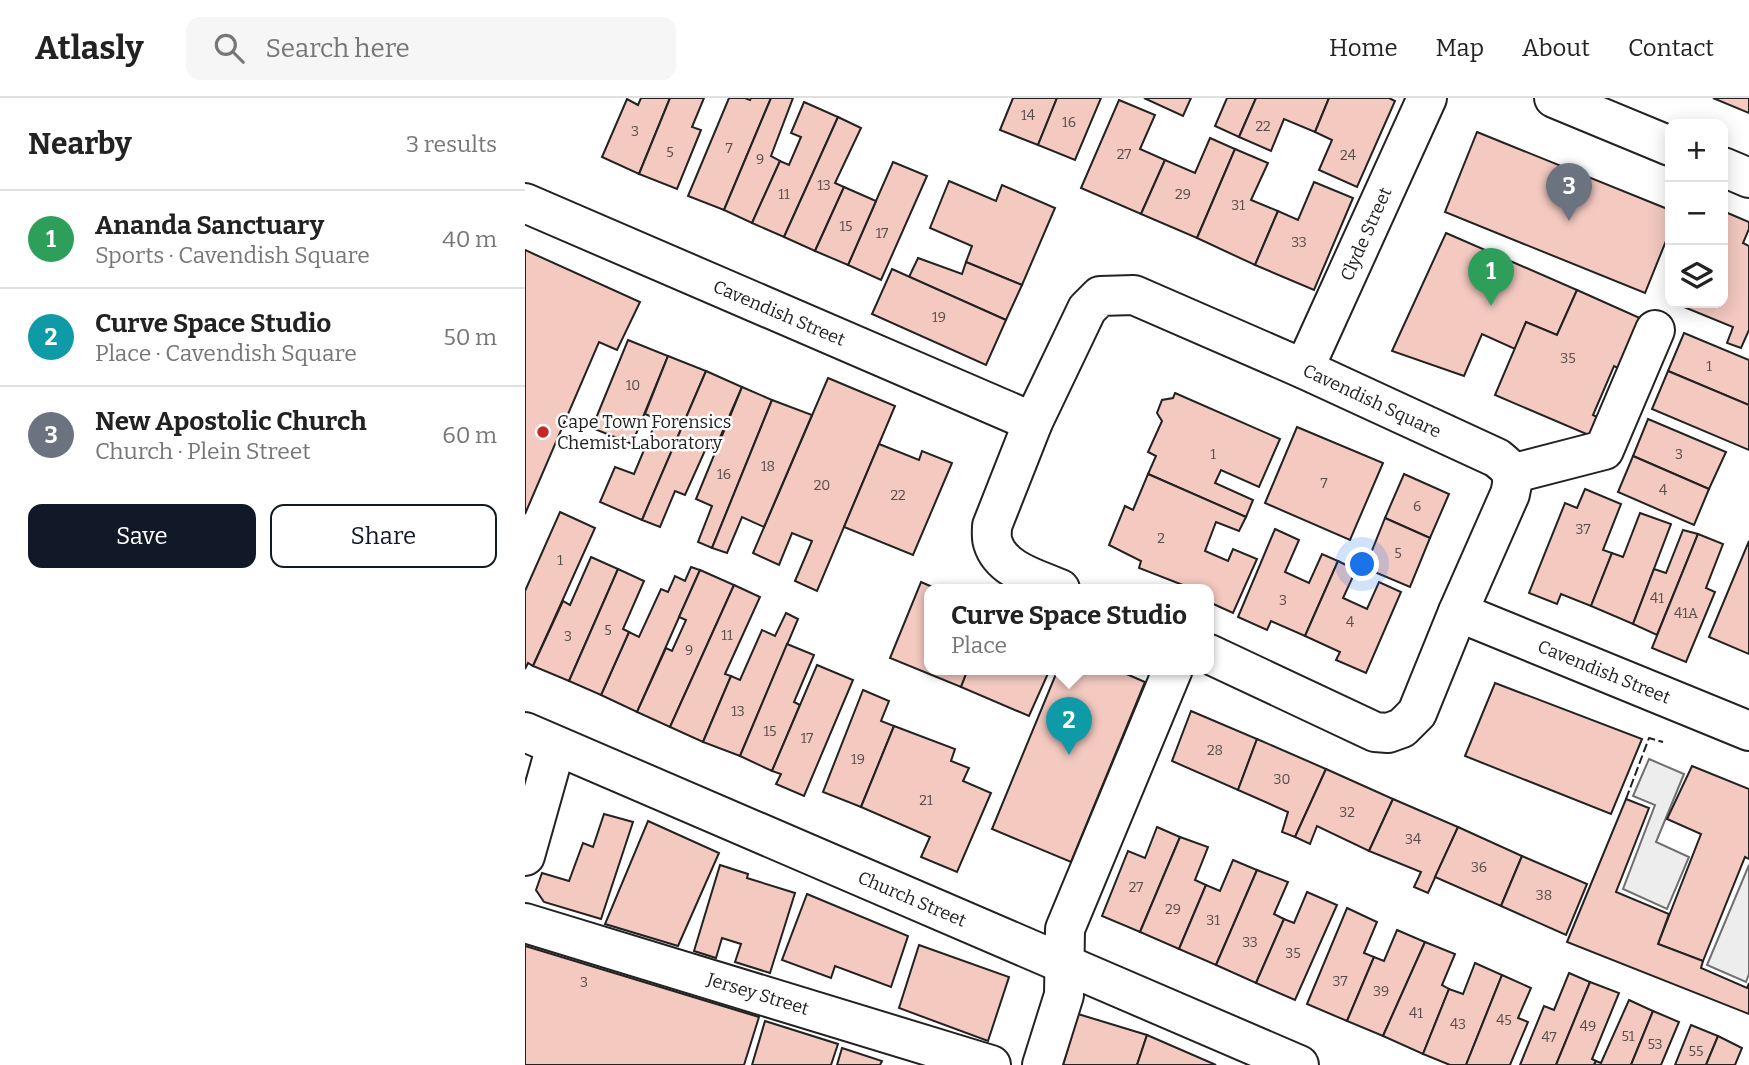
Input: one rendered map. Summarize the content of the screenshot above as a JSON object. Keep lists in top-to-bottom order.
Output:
{
  "streets": {
    "street": [
      "Clyde Street",
      "Cavendish Street",
      "Cavendish Square",
      "Church Street",
      "Jersey Street"
    ]
  },
  "crossings": [
    ["Clyde Street", "Cavendish Square"],
    ["Cavendish Street", "Cavendish Square"]
  ],
  "places": ["Cape Town Forensics Chemist Laboratory"],
  "house_numbers": [
    "14",
    "16",
    "22",
    "3",
    "7",
    "5",
    "27",
    "24",
    "9",
    "13",
    "11",
    "29",
    "31",
    "15",
    "17",
    "33",
    "19",
    "35",
    "1",
    "10",
    "1",
    "3",
    "18",
    "16",
    "7",
    "20",
    "4",
    "22",
    "6",
    "37",
    "2",
    "5",
    "1",
    "41",
    "3",
    "41A",
    "4",
    "5",
    "11",
    "3",
    "9",
    "13",
    "15",
    "17",
    "28",
    "19",
    "30",
    "21",
    "32",
    "34",
    "36",
    "27",
    "38",
    "29",
    "31",
    "33",
    "35",
    "37",
    "3",
    "39",
    "41",
    "45",
    "43",
    "49",
    "51",
    "47",
    "53",
    "55"
  ],
  "page": {
    "header": "Atlasly",
    "search": "Search here",
    "nav": [
      "Home",
      "Map",
      "About",
      "Contact"
    ],
    "heading": ["Nearby", "3 results"],
    "map_buttons": ["+", "−"],
    "pins": ["3", "1", "2"],
    "list": [
      {
        "mark": "1",
        "name": "Ananda Sanctuary",
        "note": "Sports · Cavendish Square",
        "value": "40 m"
      },
      {
        "mark": "2",
        "name": "Curve Space Studio",
        "note": "Place · Cavendish Square",
        "value": "50 m"
      },
      {
        "mark": "3",
        "name": "New Apostolic Church",
        "note": "Church · Plein Street",
        "value": "60 m"
      }
    ],
    "buttons": ["Save", "Share"],
    "popup": ["Curve Space Studio", "Place"]
  }
}
